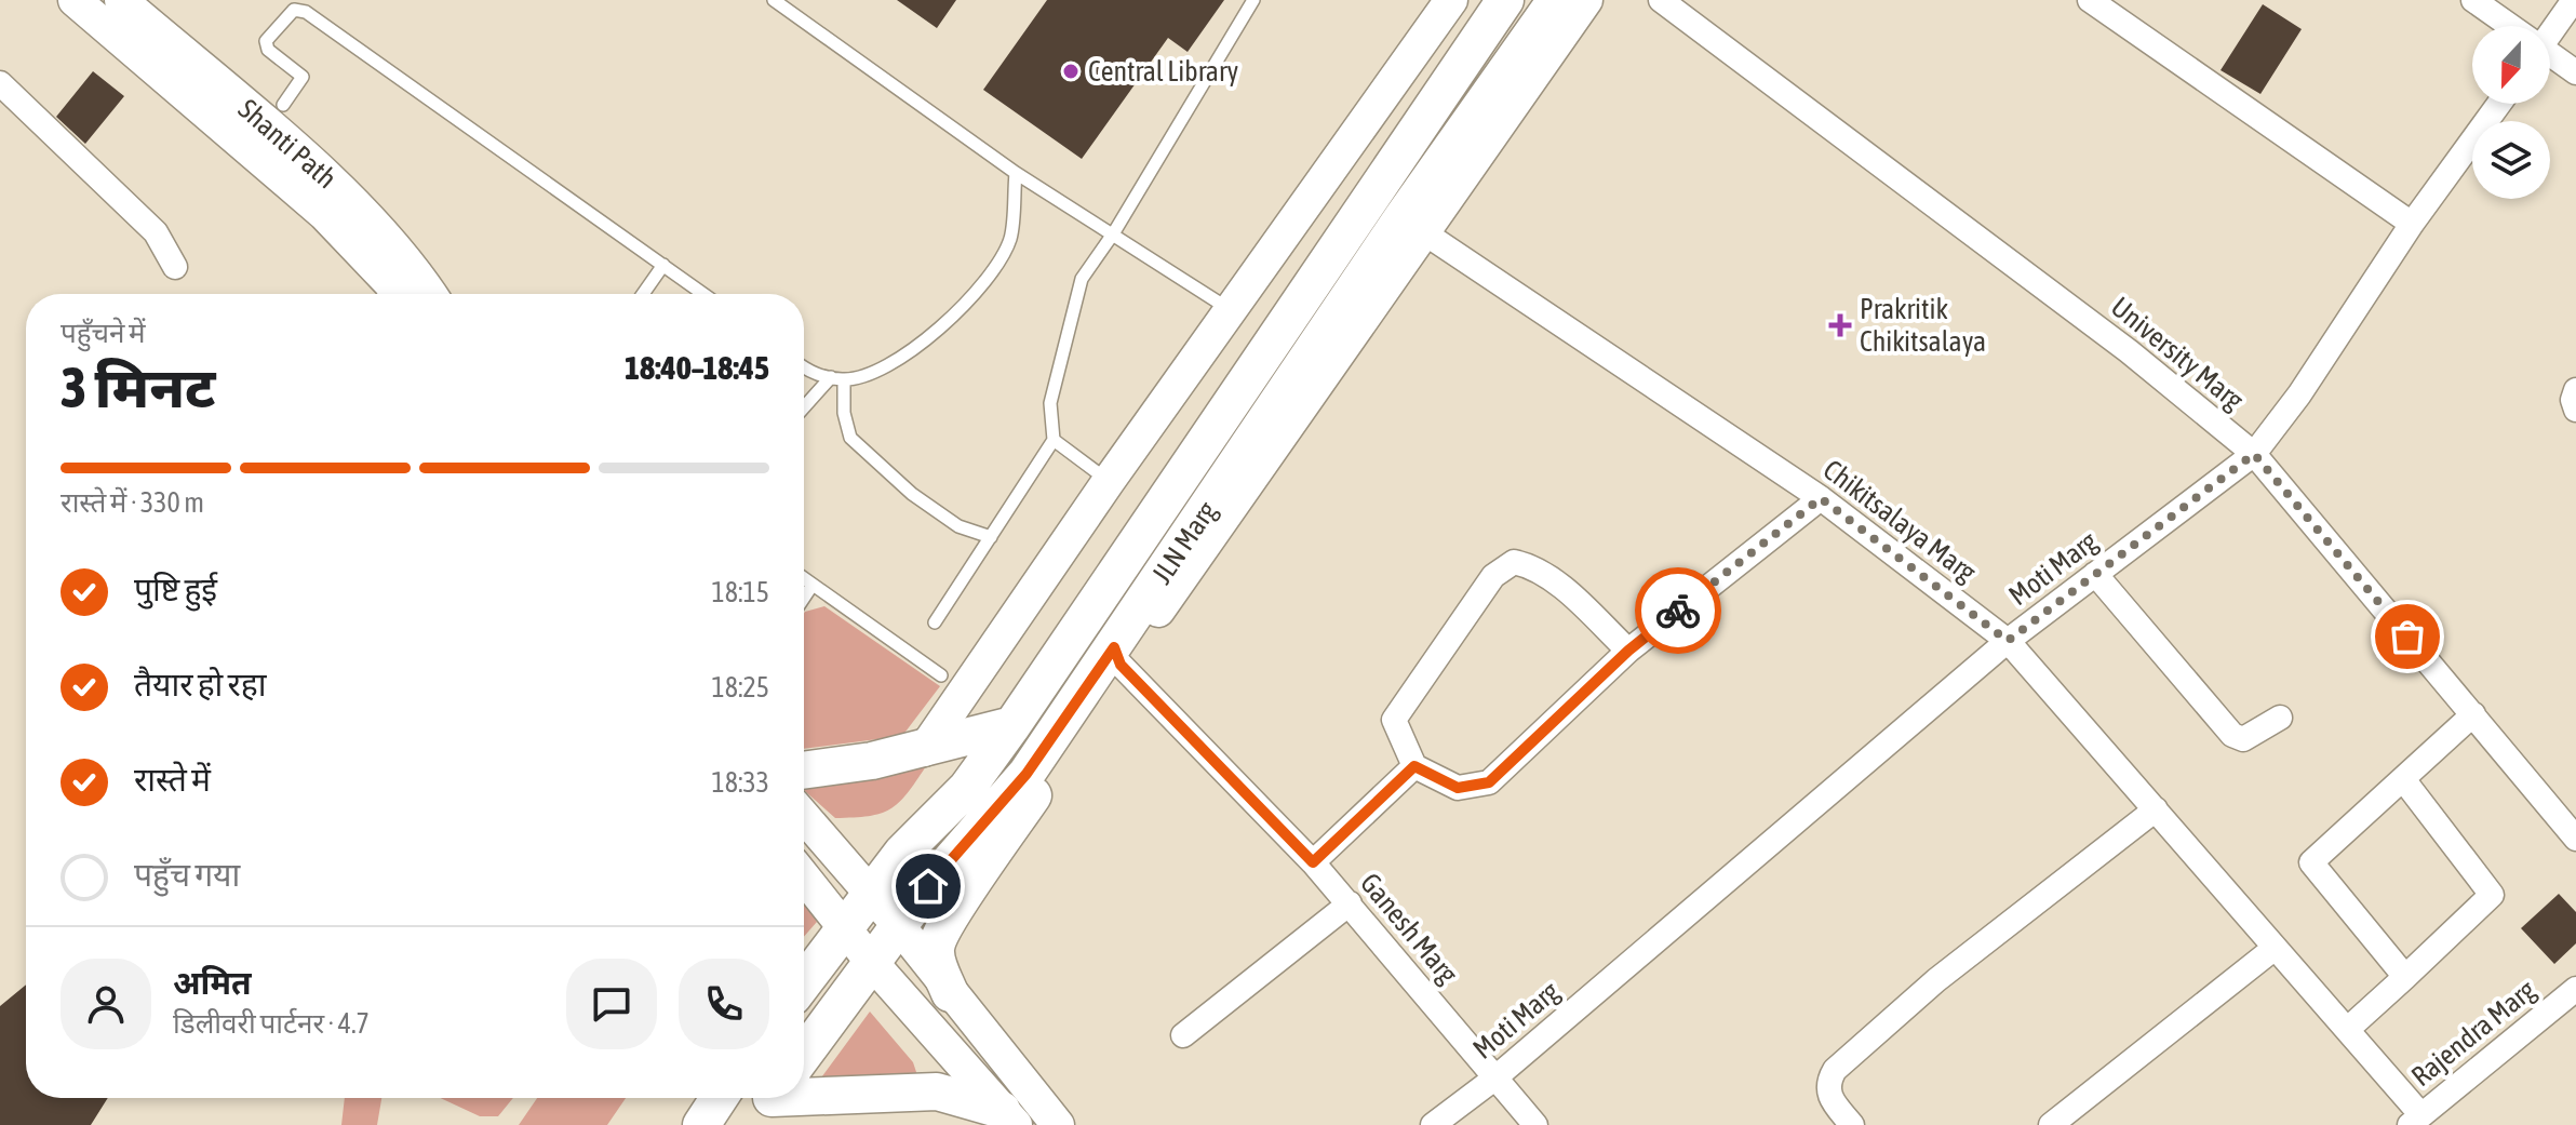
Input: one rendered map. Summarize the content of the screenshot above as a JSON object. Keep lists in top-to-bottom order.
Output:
{
  "streets": {
    "main road": ["Shanti Path", "JLN Marg"],
    "street": [
      "University Marg",
      "Chikitsalaya Marg",
      "Moti Marg",
      "Ganesh Marg",
      "Rajendra Marg"
    ]
  },
  "crossings": [
    ["University Marg", "Moti Marg"],
    ["Chikitsalaya Marg", "JLN Marg"],
    ["Chikitsalaya Marg", "Moti Marg"],
    ["Chikitsalaya Marg", "Rajendra Marg"],
    ["JLN Marg", "Ganesh Marg"],
    ["Moti Marg", "Ganesh Marg"]
  ],
  "places": {
    "other": ["Central Library"],
    "health": ["Prakritik Chikitsalaya"]
  },
  "north": "bottom",
  "page": {
    "heading": ["3 मिनट", "पहुँचने में", "18:40–18:45"],
    "panel": ["अमित", "डिलीवरी पार्टनर · 4.7"],
    "bar": "रास्ते में · 330 m",
    "list": [
      ["पुष्टि हुई", "18:15"],
      ["तैयार हो रहा", "18:25"],
      ["रास्ते में", "18:33"],
      "पहुँच गया"
    ]
  }
}
